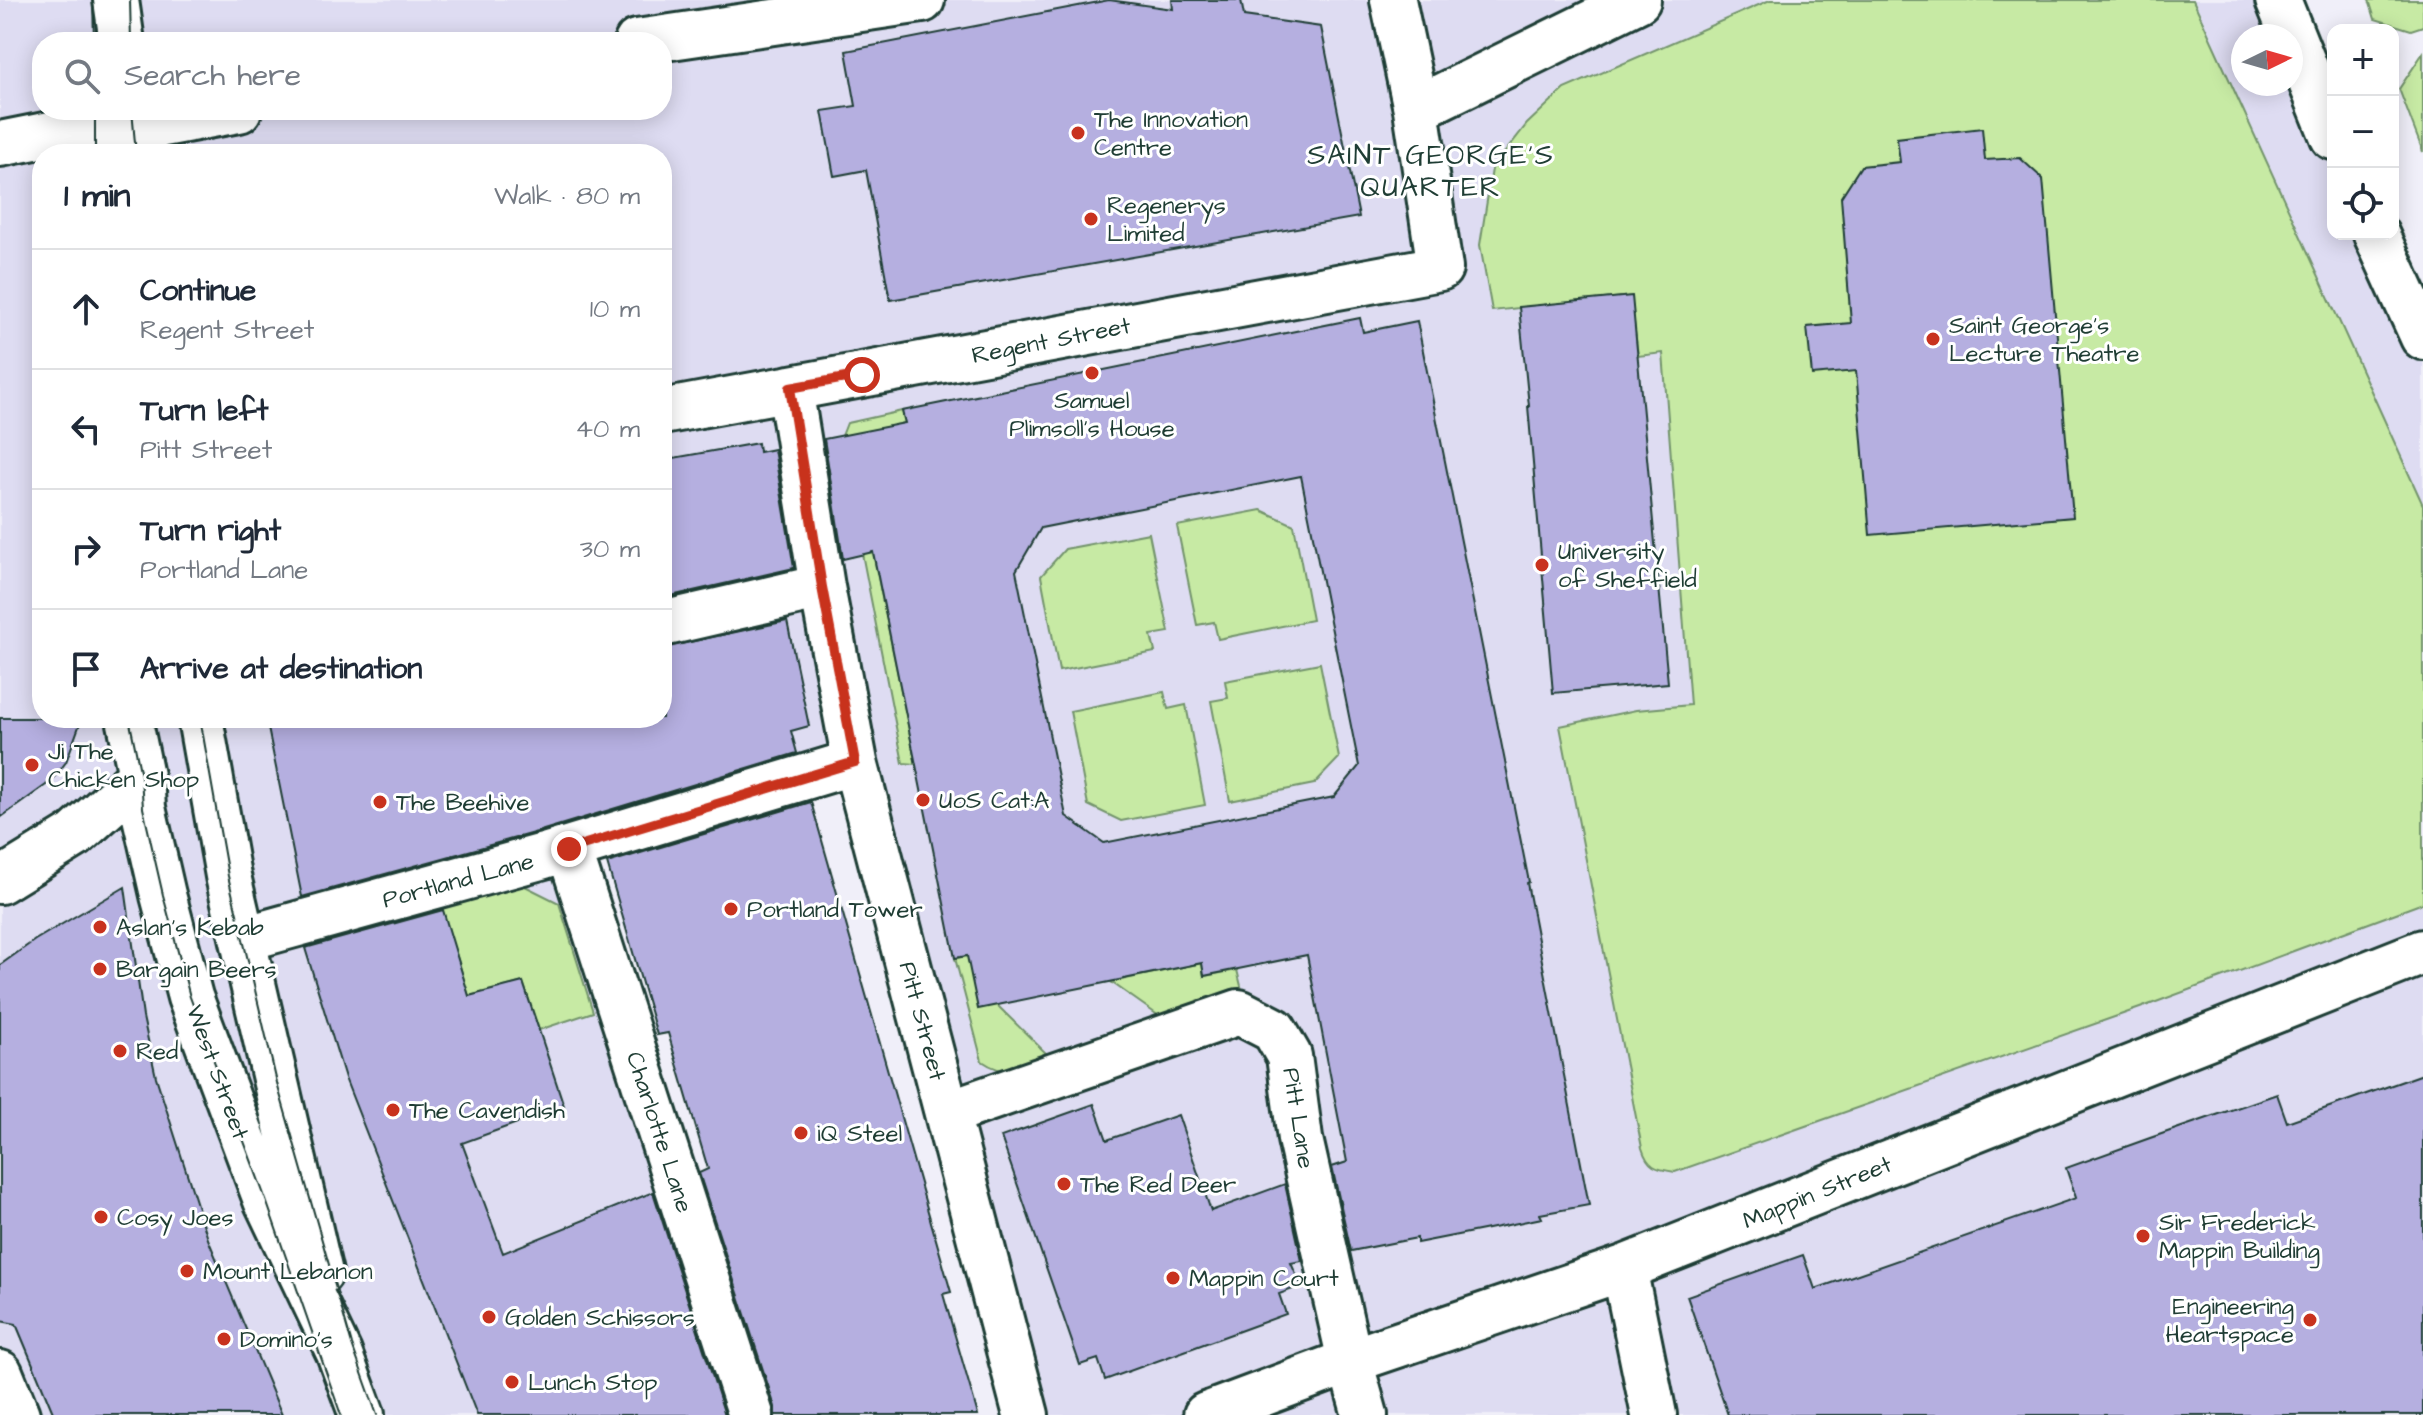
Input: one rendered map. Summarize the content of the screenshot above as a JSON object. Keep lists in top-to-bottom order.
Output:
{
  "streets": {
    "street": [
      "Regent Street",
      "Portland Lane",
      "Pitt Street",
      "West Street",
      "Pitt Lane",
      "Charlotte Lane",
      "Mappin Street"
    ]
  },
  "crossings": [
    ["Regent Street", "Pitt Street"],
    ["Portland Lane", "Pitt Street"],
    ["Portland Lane", "West Street"],
    ["Portland Lane", "Charlotte Lane"],
    ["Pitt Street", "Pitt Lane"],
    ["Pitt Lane", "Mappin Street"]
  ],
  "districts": ["SAINT GEORGE'S QUARTER"],
  "places": [
    "The Innovation Centre",
    "Regenerys Limited",
    "Saint George's Lecture Theatre",
    "Samuel Plimsoll's House",
    "University of Sheffield",
    "Ji The Chicken Shop",
    "UoS Cat:A",
    "The Beehive",
    "Portland Tower",
    "Aslan’s Kebab",
    "Bargain Beers",
    "Red",
    "The Cavendish",
    "iQ Steel",
    "The Red Deer",
    "Cosy Joes",
    "Sir Frederick Mappin Building",
    "Mount Lebanon",
    "Mappin Court",
    "Golden Schissors",
    "Engineering Heartspace",
    "Domino's",
    "Lunch Stop"
  ],
  "north": "right",
  "page": {
    "map_buttons": ["+", "−"],
    "search": "Search here",
    "heading": ["1 min", "Walk · 80 m"],
    "list": [
      ["Continue", "Regent Street", "10 m"],
      ["Turn left", "Pitt Street", "40 m"],
      ["Turn right", "Portland Lane", "30 m"],
      "Arrive at destination"
    ]
  }
}
